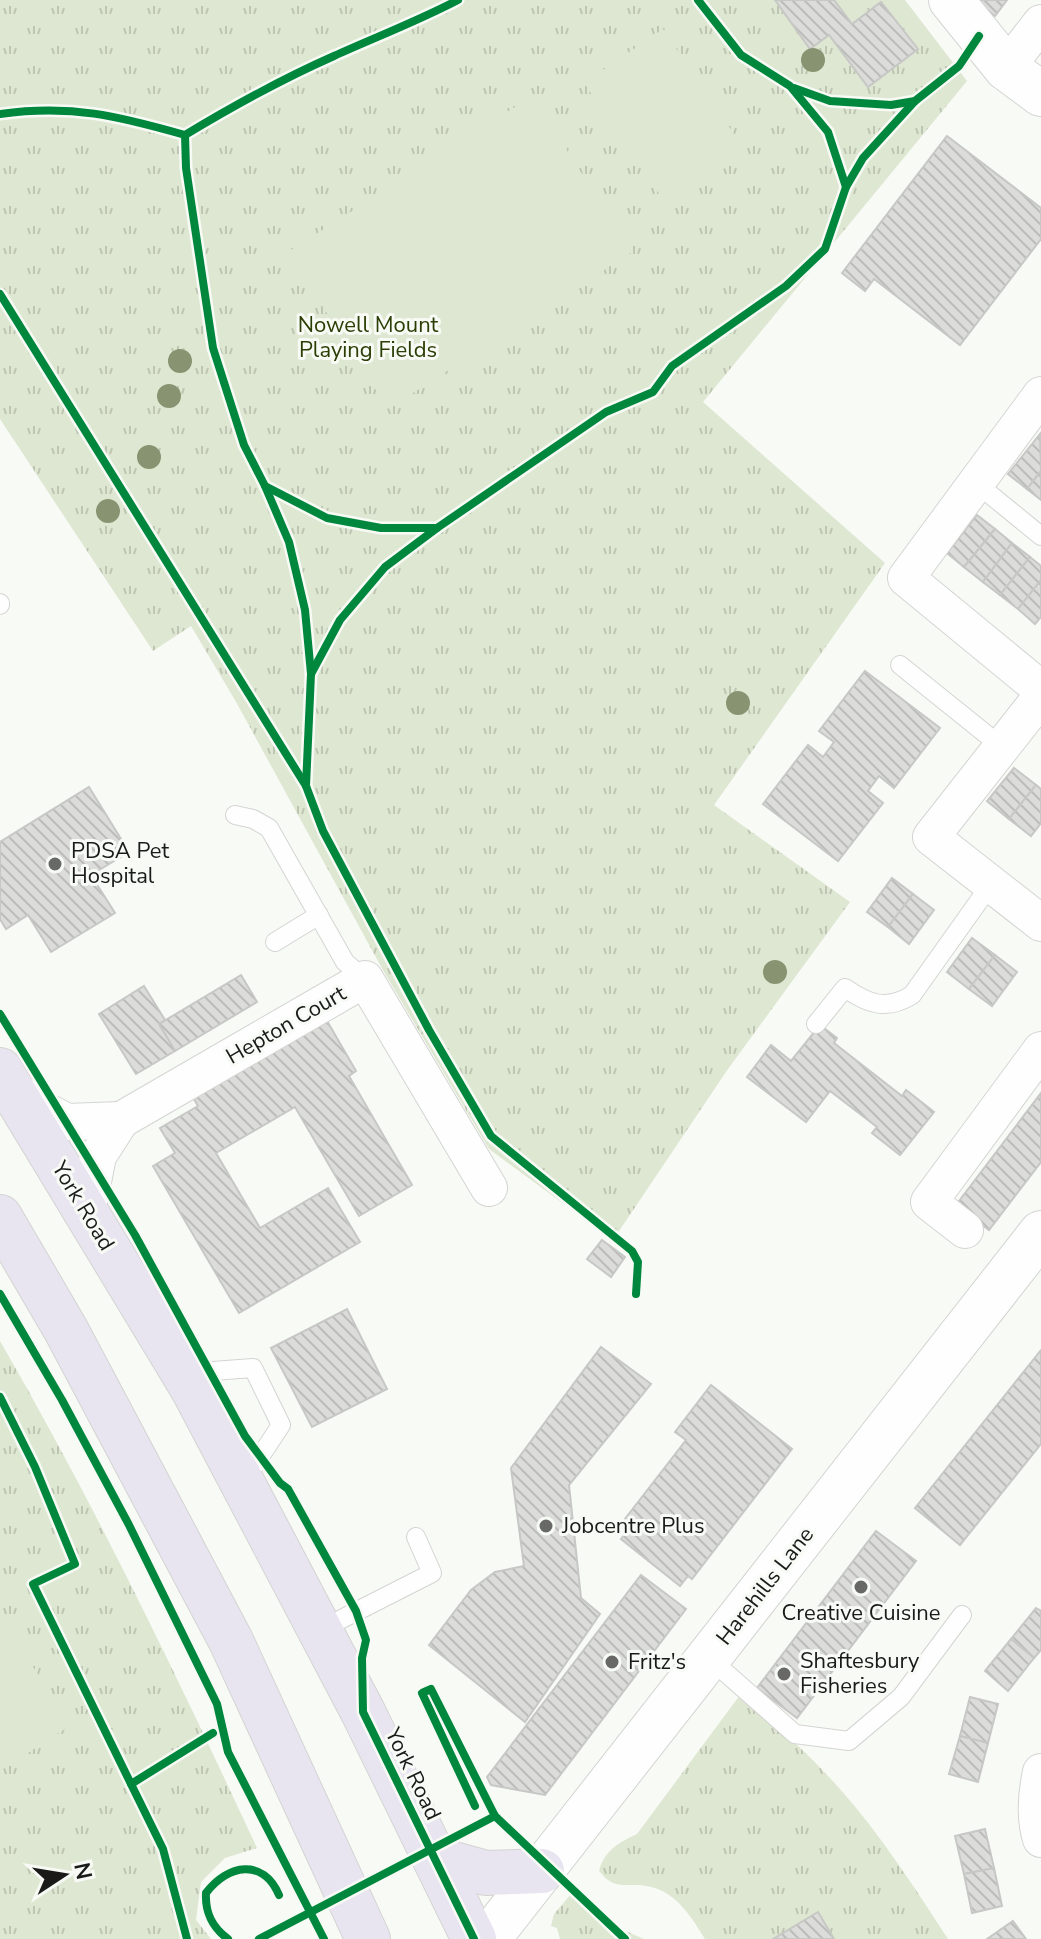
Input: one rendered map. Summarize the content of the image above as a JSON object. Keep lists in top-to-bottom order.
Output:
{
  "streets": {
    "highway": ["York Road"],
    "main road": ["Harehills Lane"],
    "street": ["Hepton Court"]
  },
  "crossings": [
    ["Hepton Court", "York Road"]
  ],
  "parks": ["Nowell Mount Playing Fields"],
  "places": [
    "PDSA Pet Hospital",
    "Jobcentre Plus",
    "Creative Cuisine",
    "Fritz's",
    "Shaftesbury Fisheries"
  ],
  "north": "right"
}
